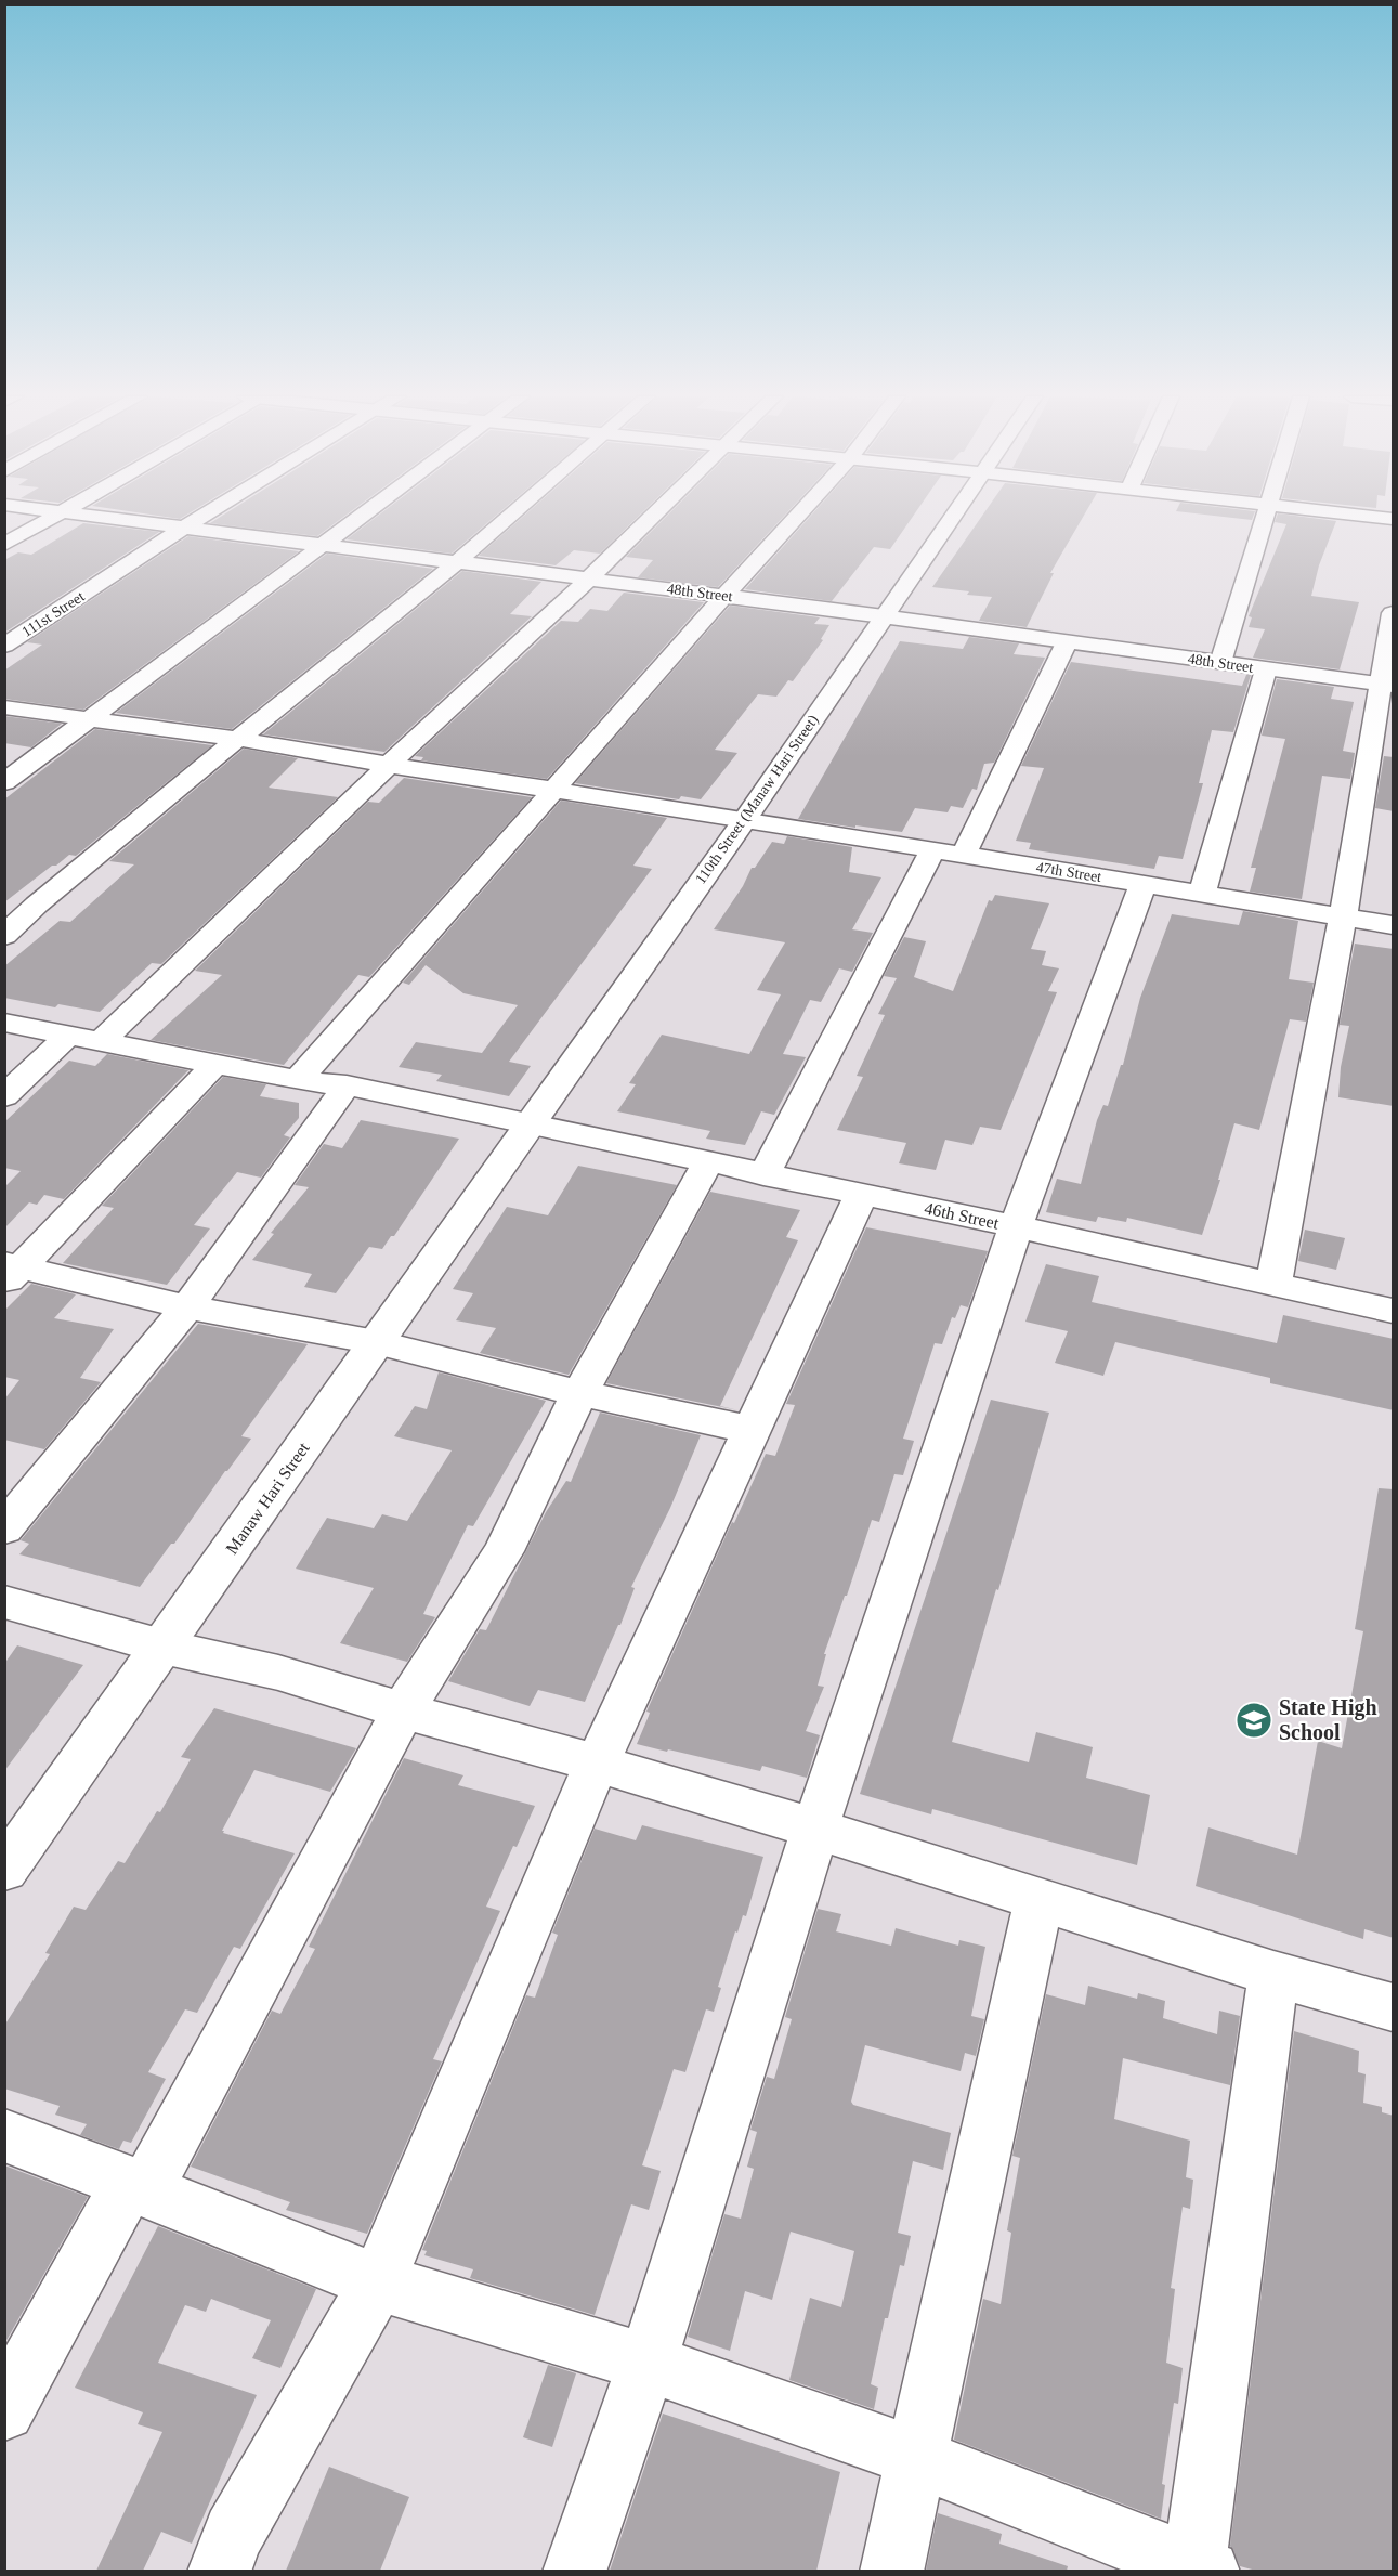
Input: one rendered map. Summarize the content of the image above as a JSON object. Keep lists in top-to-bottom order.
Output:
{
  "streets": {
    "street": [
      "48th Street",
      "111st Street",
      "110th Street (Manaw Hari Street)",
      "47th Street",
      "46th Street",
      "Manaw Hari Street"
    ]
  },
  "crossings": [
    ["48th Street", "111st Street"],
    ["48th Street", "110th Street (Manaw Hari Street)"],
    ["110th Street (Manaw Hari Street)", "47th Street"],
    ["110th Street (Manaw Hari Street)", "46th Street"],
    ["110th Street (Manaw Hari Street)", "Manaw Hari Street"],
    ["46th Street", "Manaw Hari Street"]
  ],
  "places": {
    "school or university": ["State High School"]
  }
}
